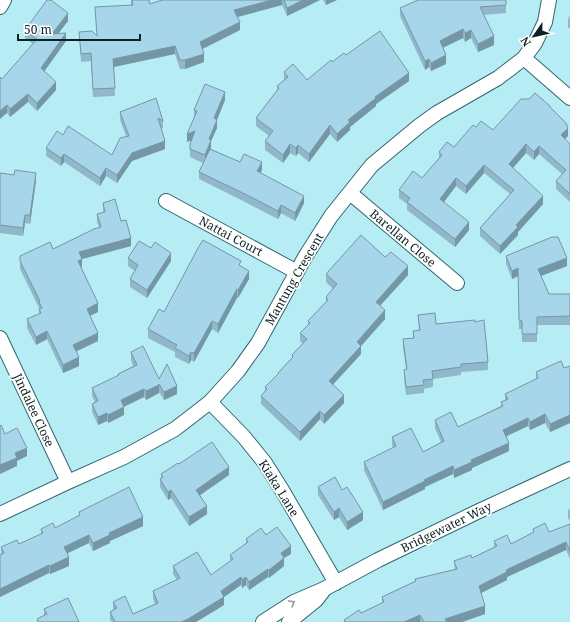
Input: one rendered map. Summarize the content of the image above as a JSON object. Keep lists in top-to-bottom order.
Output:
{
  "streets": {
    "street": [
      "Nattai Court",
      "Barellan Close",
      "Mantung Crescent",
      "Jindalee Close",
      "Kiaka Lane",
      "Bridgewater Way"
    ]
  },
  "crossings": [
    ["Nattai Court", "Mantung Crescent"],
    ["Barellan Close", "Mantung Crescent"],
    ["Mantung Crescent", "Jindalee Close"],
    ["Mantung Crescent", "Kiaka Lane"],
    ["Kiaka Lane", "Bridgewater Way"]
  ],
  "scale_bar": "50 m",
  "north": "bottom left"
}
